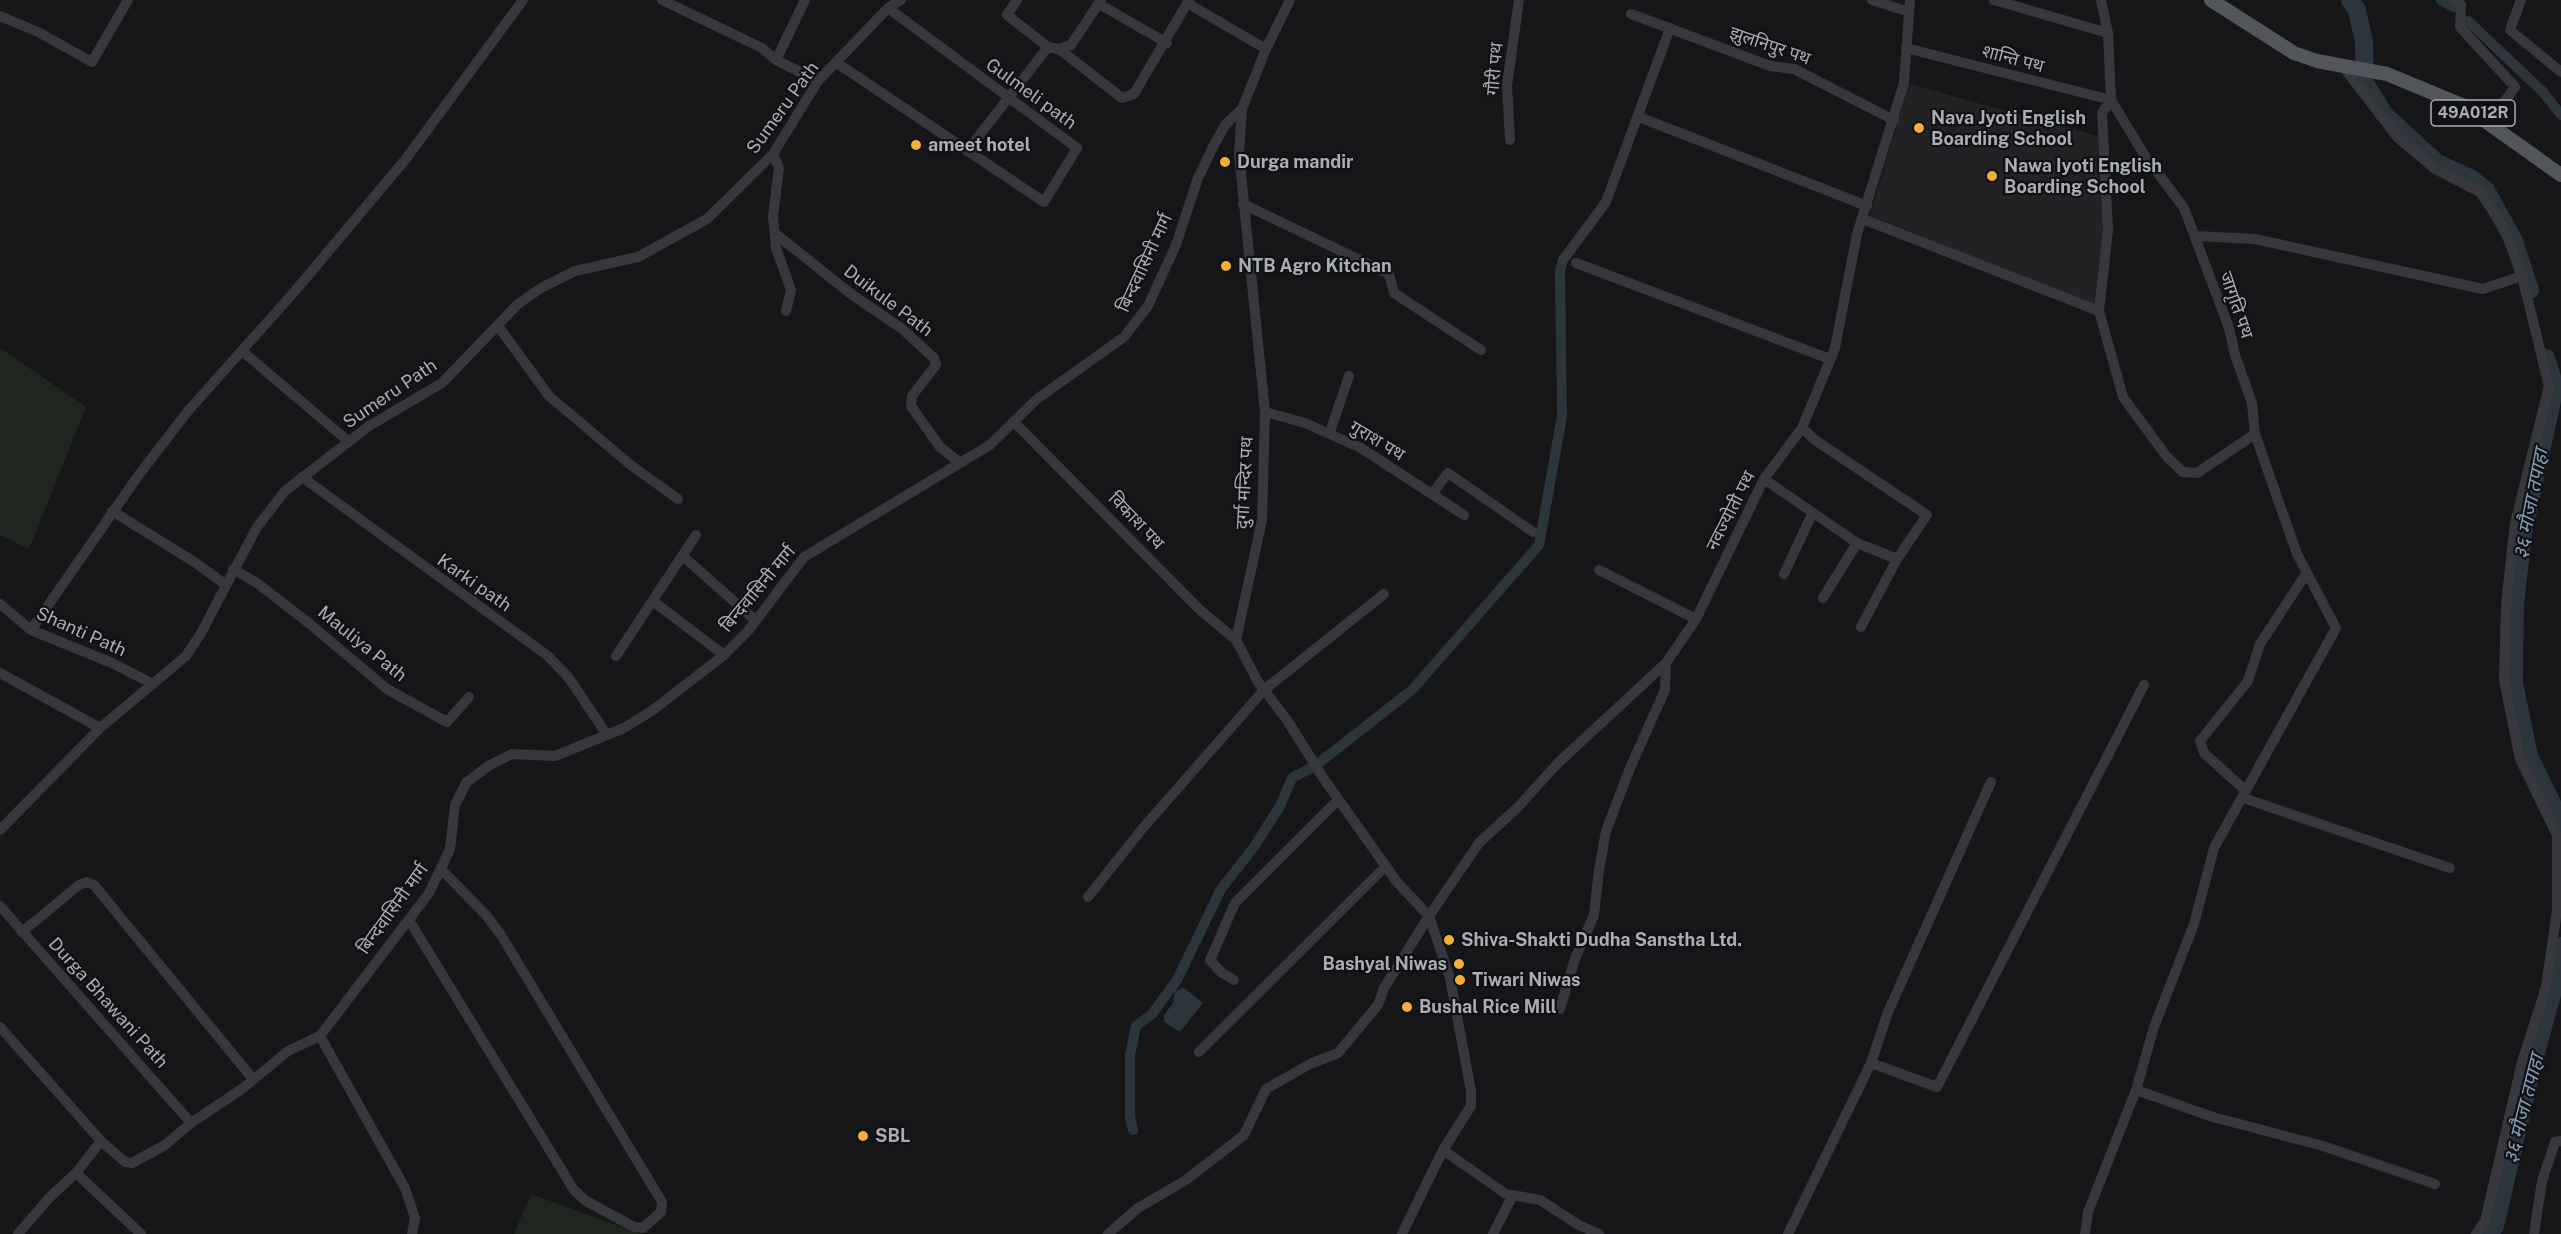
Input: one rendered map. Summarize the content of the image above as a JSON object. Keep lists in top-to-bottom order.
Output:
{
  "streets": {
    "main road": ["49A012R"],
    "street": [
      "झुलनिपुर पथ",
      "शान्ति पथ",
      "गौरी पथ",
      "Gulmeli path",
      "Sumeru Path",
      "बिन्दवासिनी मार्ग",
      "Duikule Path",
      "जागृति पथ",
      "गुराश पथ",
      "दुर्गा मन्दिर पथ",
      "नवज्योती पथ",
      "विकाश पथ",
      "Karki path",
      "Shanti Path",
      "Mauliya Path",
      "Durga Bhawani Path"
    ]
  },
  "crossings": [
    ["झुलनिपुर पथ", "नवज्योती पथ"],
    ["शान्ति पथ", "जागृति पथ"],
    ["शान्ति पथ", "नवज्योती पथ"],
    ["Gulmeli path", "Sumeru Path"],
    ["Sumeru Path", "Karki path"],
    ["Sumeru Path", "Shanti Path"],
    ["Sumeru Path", "Mauliya Path"],
    ["बिन्दवासिनी मार्ग", "Duikule Path"],
    ["बिन्दवासिनी मार्ग", "दुर्गा मन्दिर पथ"],
    ["बिन्दवासिनी मार्ग", "विकाश पथ"],
    ["बिन्दवासिनी मार्ग", "Karki path"],
    ["गुराश पथ", "दुर्गा मन्दिर पथ"],
    ["दुर्गा मन्दिर पथ", "विकाश पथ"]
  ],
  "water": ["३६ मौजा तपाहा"],
  "places": [
    "Nava Jyoti English Boarding School",
    "ameet hotel",
    "Durga mandir",
    "Nawa Iyoti English Boarding School",
    "NTB Agro Kitchan",
    "Shiva-Shakti Dudha Sanstha Ltd.",
    "Bashyal Niwas",
    "Tiwari Niwas",
    "Bushal Rice Mill",
    "SBL"
  ]
}
